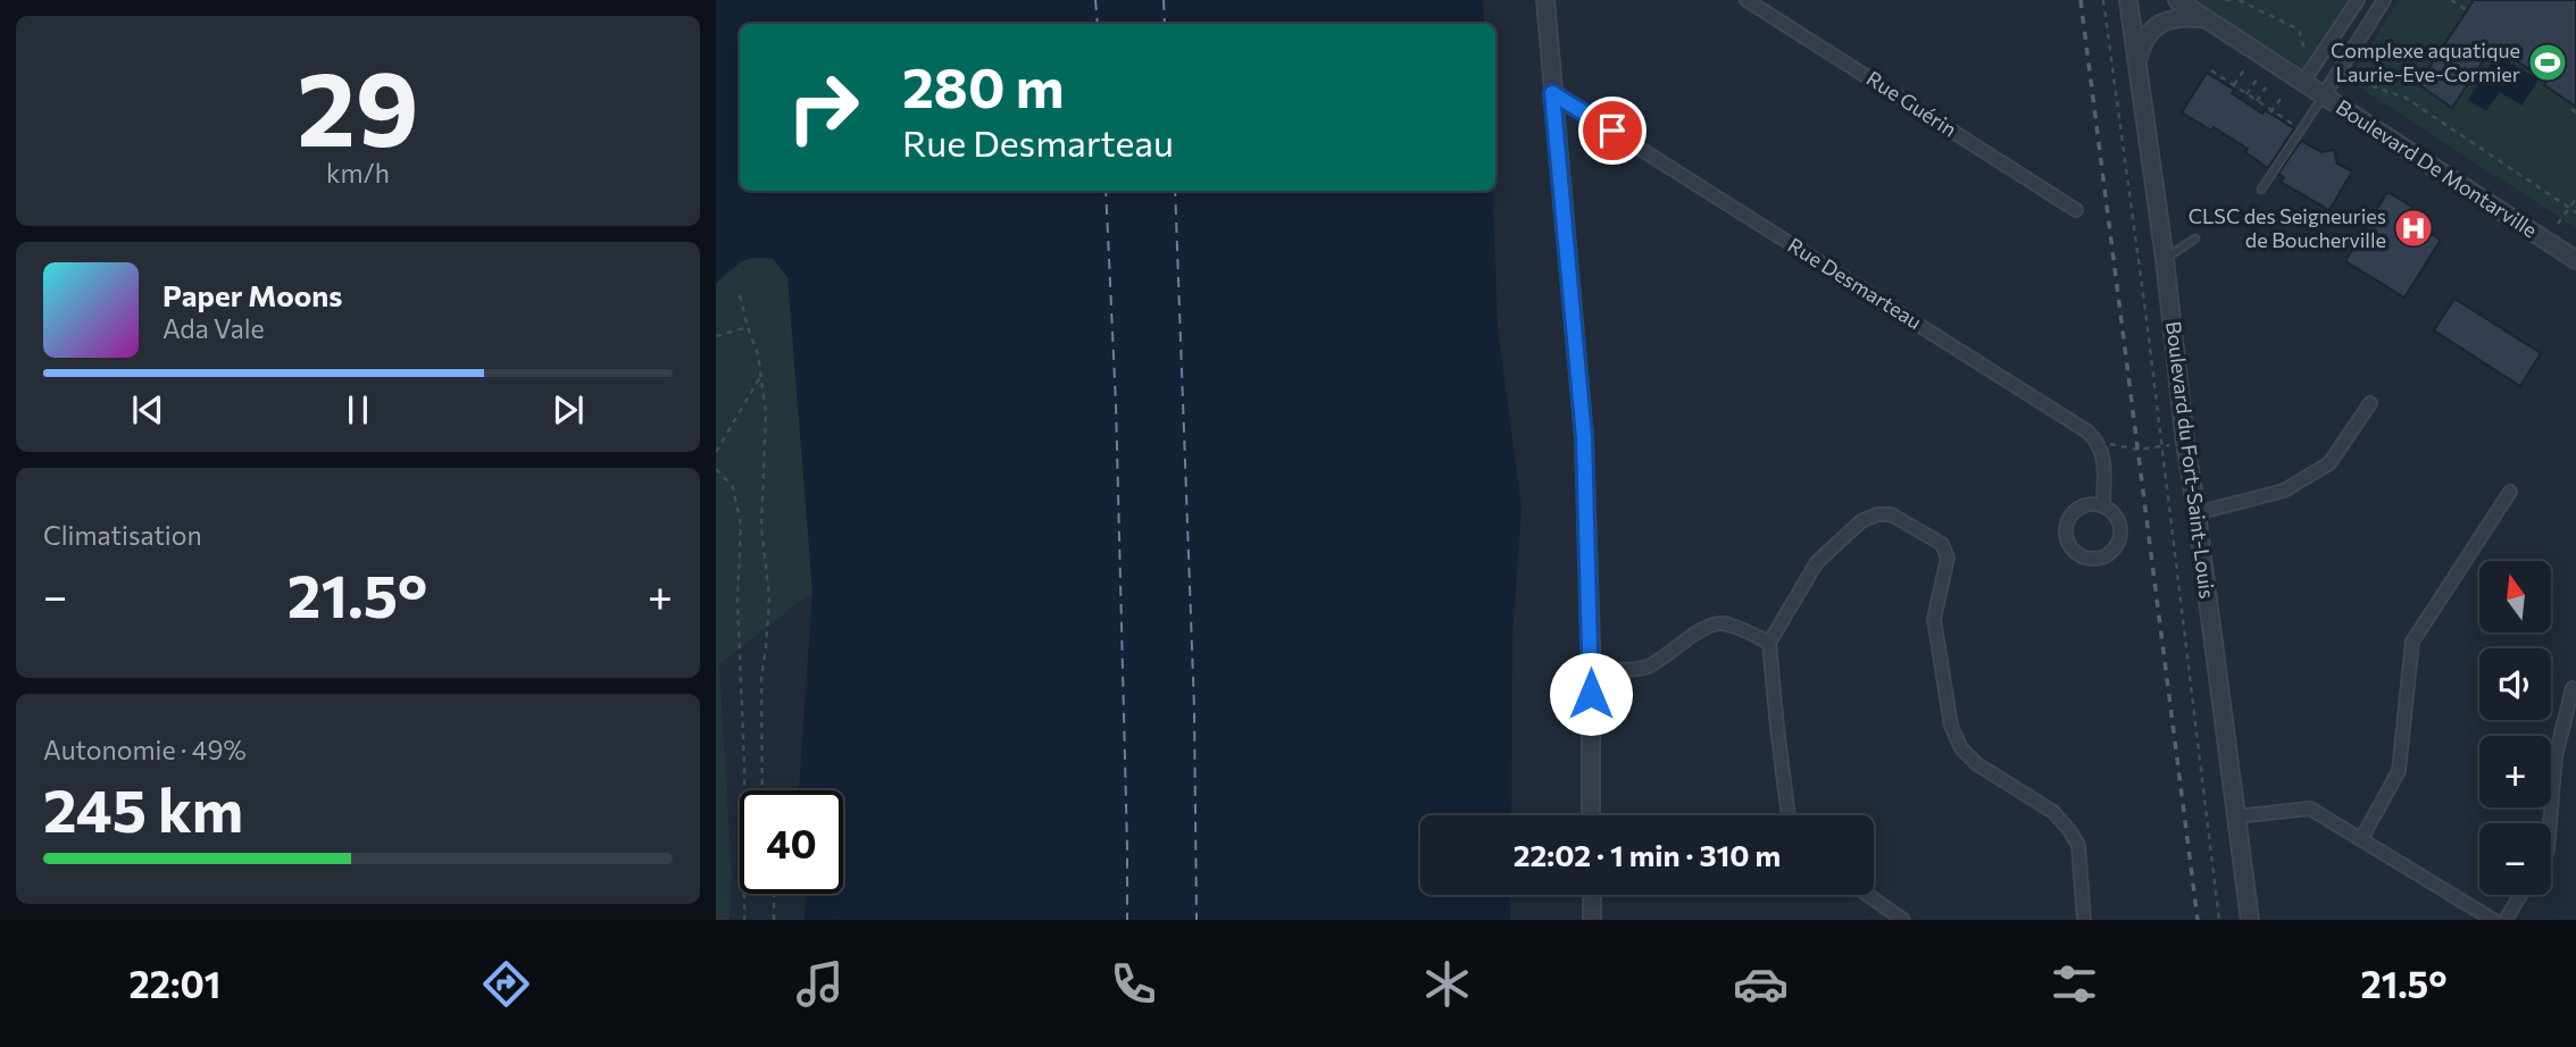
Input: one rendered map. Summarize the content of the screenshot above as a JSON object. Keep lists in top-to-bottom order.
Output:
{
  "streets": {
    "street": [
      "Rue Guérin",
      "Boulevard De Montarville",
      "Rue Desmarteau",
      "Boulevard du Fort-Saint-Louis"
    ]
  },
  "places": {
    "sports": ["Complexe aquatique Laurie-Eve-Cormier"],
    "hospital": ["CLSC des Seigneuries de Boucherville"]
  },
  "north": "top",
  "page": {
    "tile": [
      ["29", "km/h"],
      "Climatisation",
      ["Autonomie · 49%", "245 km"]
    ],
    "turn": ["280 m", "Rue Desmarteau"],
    "song": ["Paper Moons", "Ada Vale"],
    "map_buttons": ["+", "−"],
    "heat": ["−", "21.5°", "+"],
    "limit": "40",
    "trip": "22:02 · 1 min · 310 m",
    "tabs": ["22:01", "21.5°"]
  }
}
